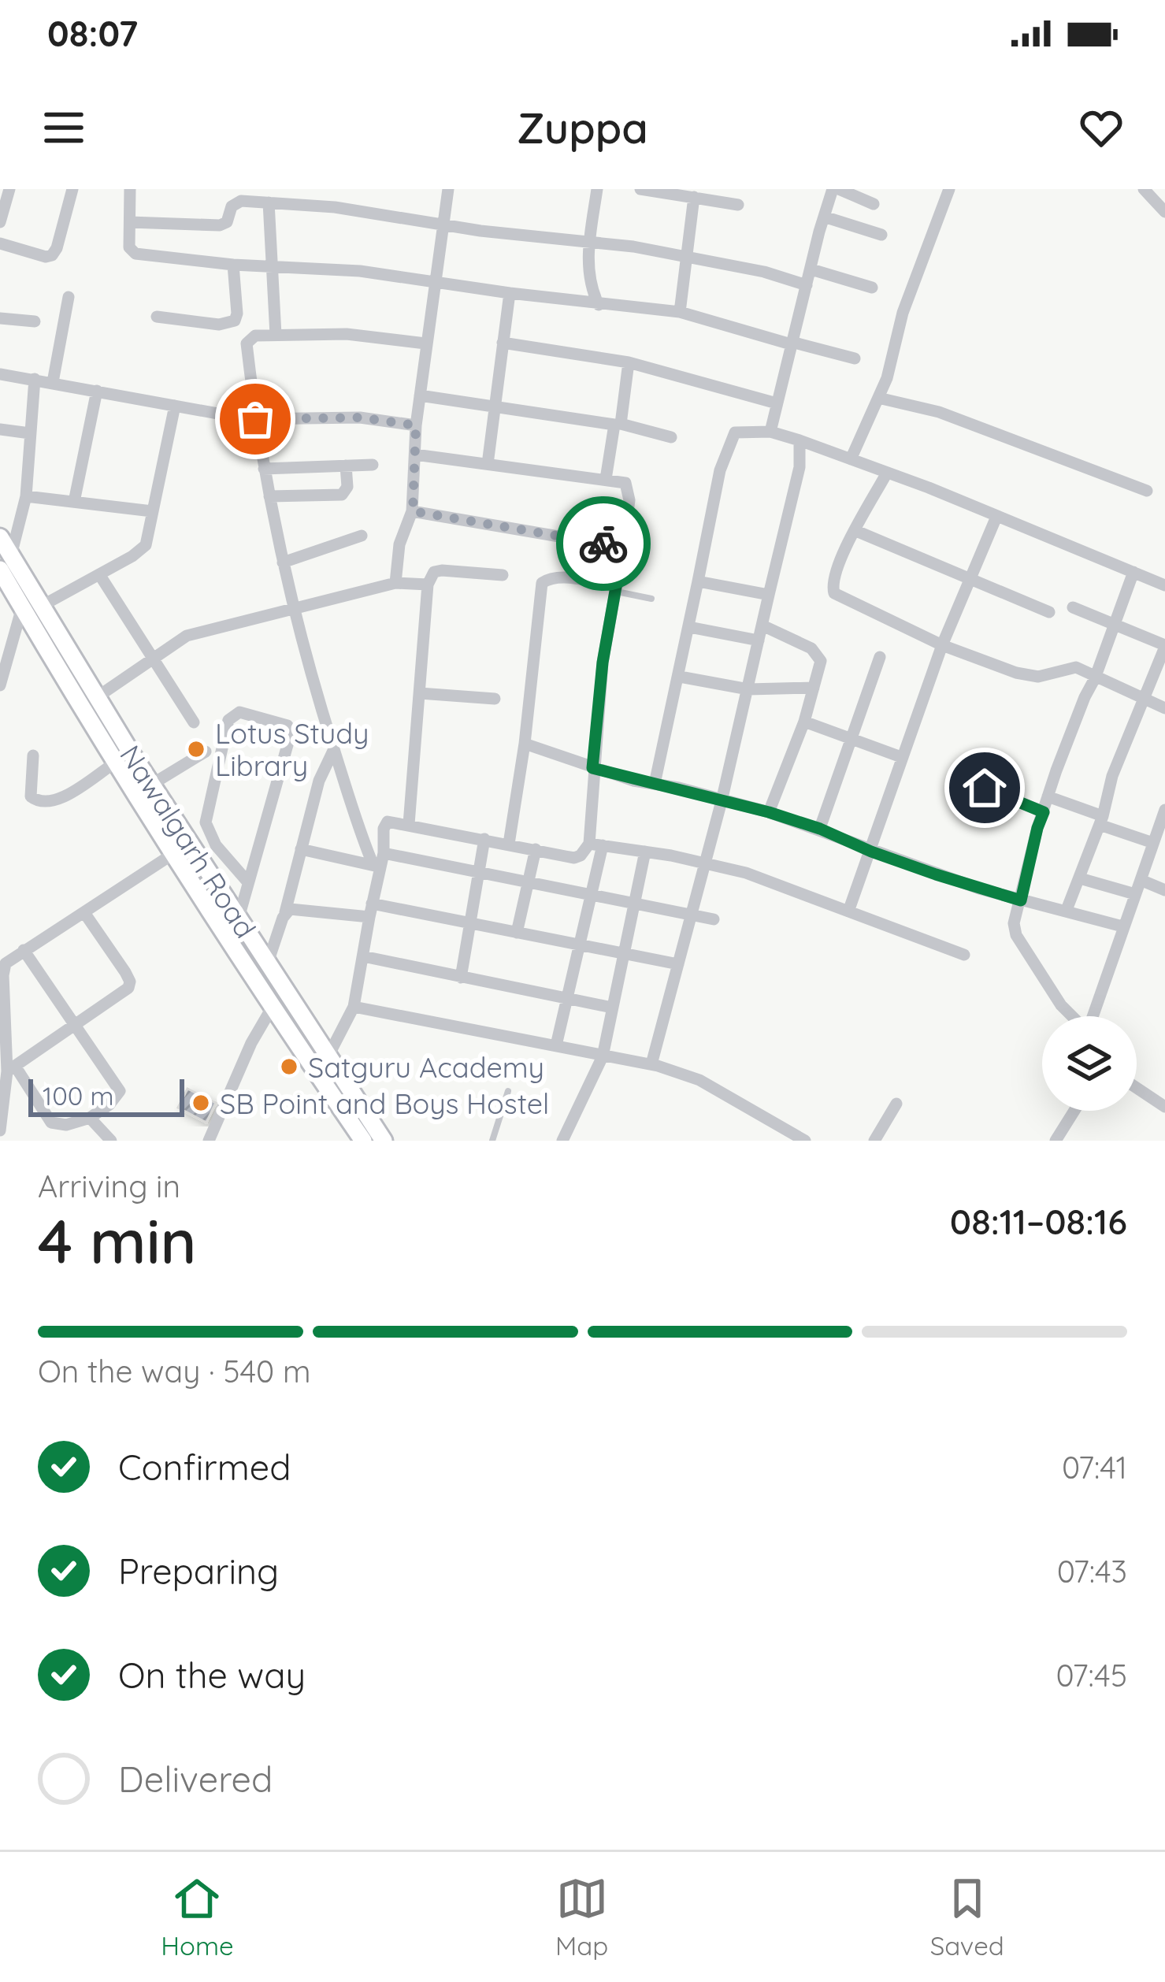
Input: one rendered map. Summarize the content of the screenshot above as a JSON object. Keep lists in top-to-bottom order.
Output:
{
  "streets": {
    "street": ["Nawalgarh Road"]
  },
  "places": ["Lotus Study Library", "Satguru Academy", "SB Point and Boys Hostel"],
  "scale_bar": "100 m",
  "page": {
    "status": "08:07",
    "header": "Zuppa",
    "scale": "100 m",
    "heading": ["4 min", "Arriving in", "08:11–08:16"],
    "bar": "On the way · 540 m",
    "list": [
      ["Confirmed", "07:41"],
      ["Preparing", "07:43"],
      ["On the way", "07:45"],
      "Delivered"
    ],
    "tabs": ["Home", "Map", "Saved"]
  }
}
